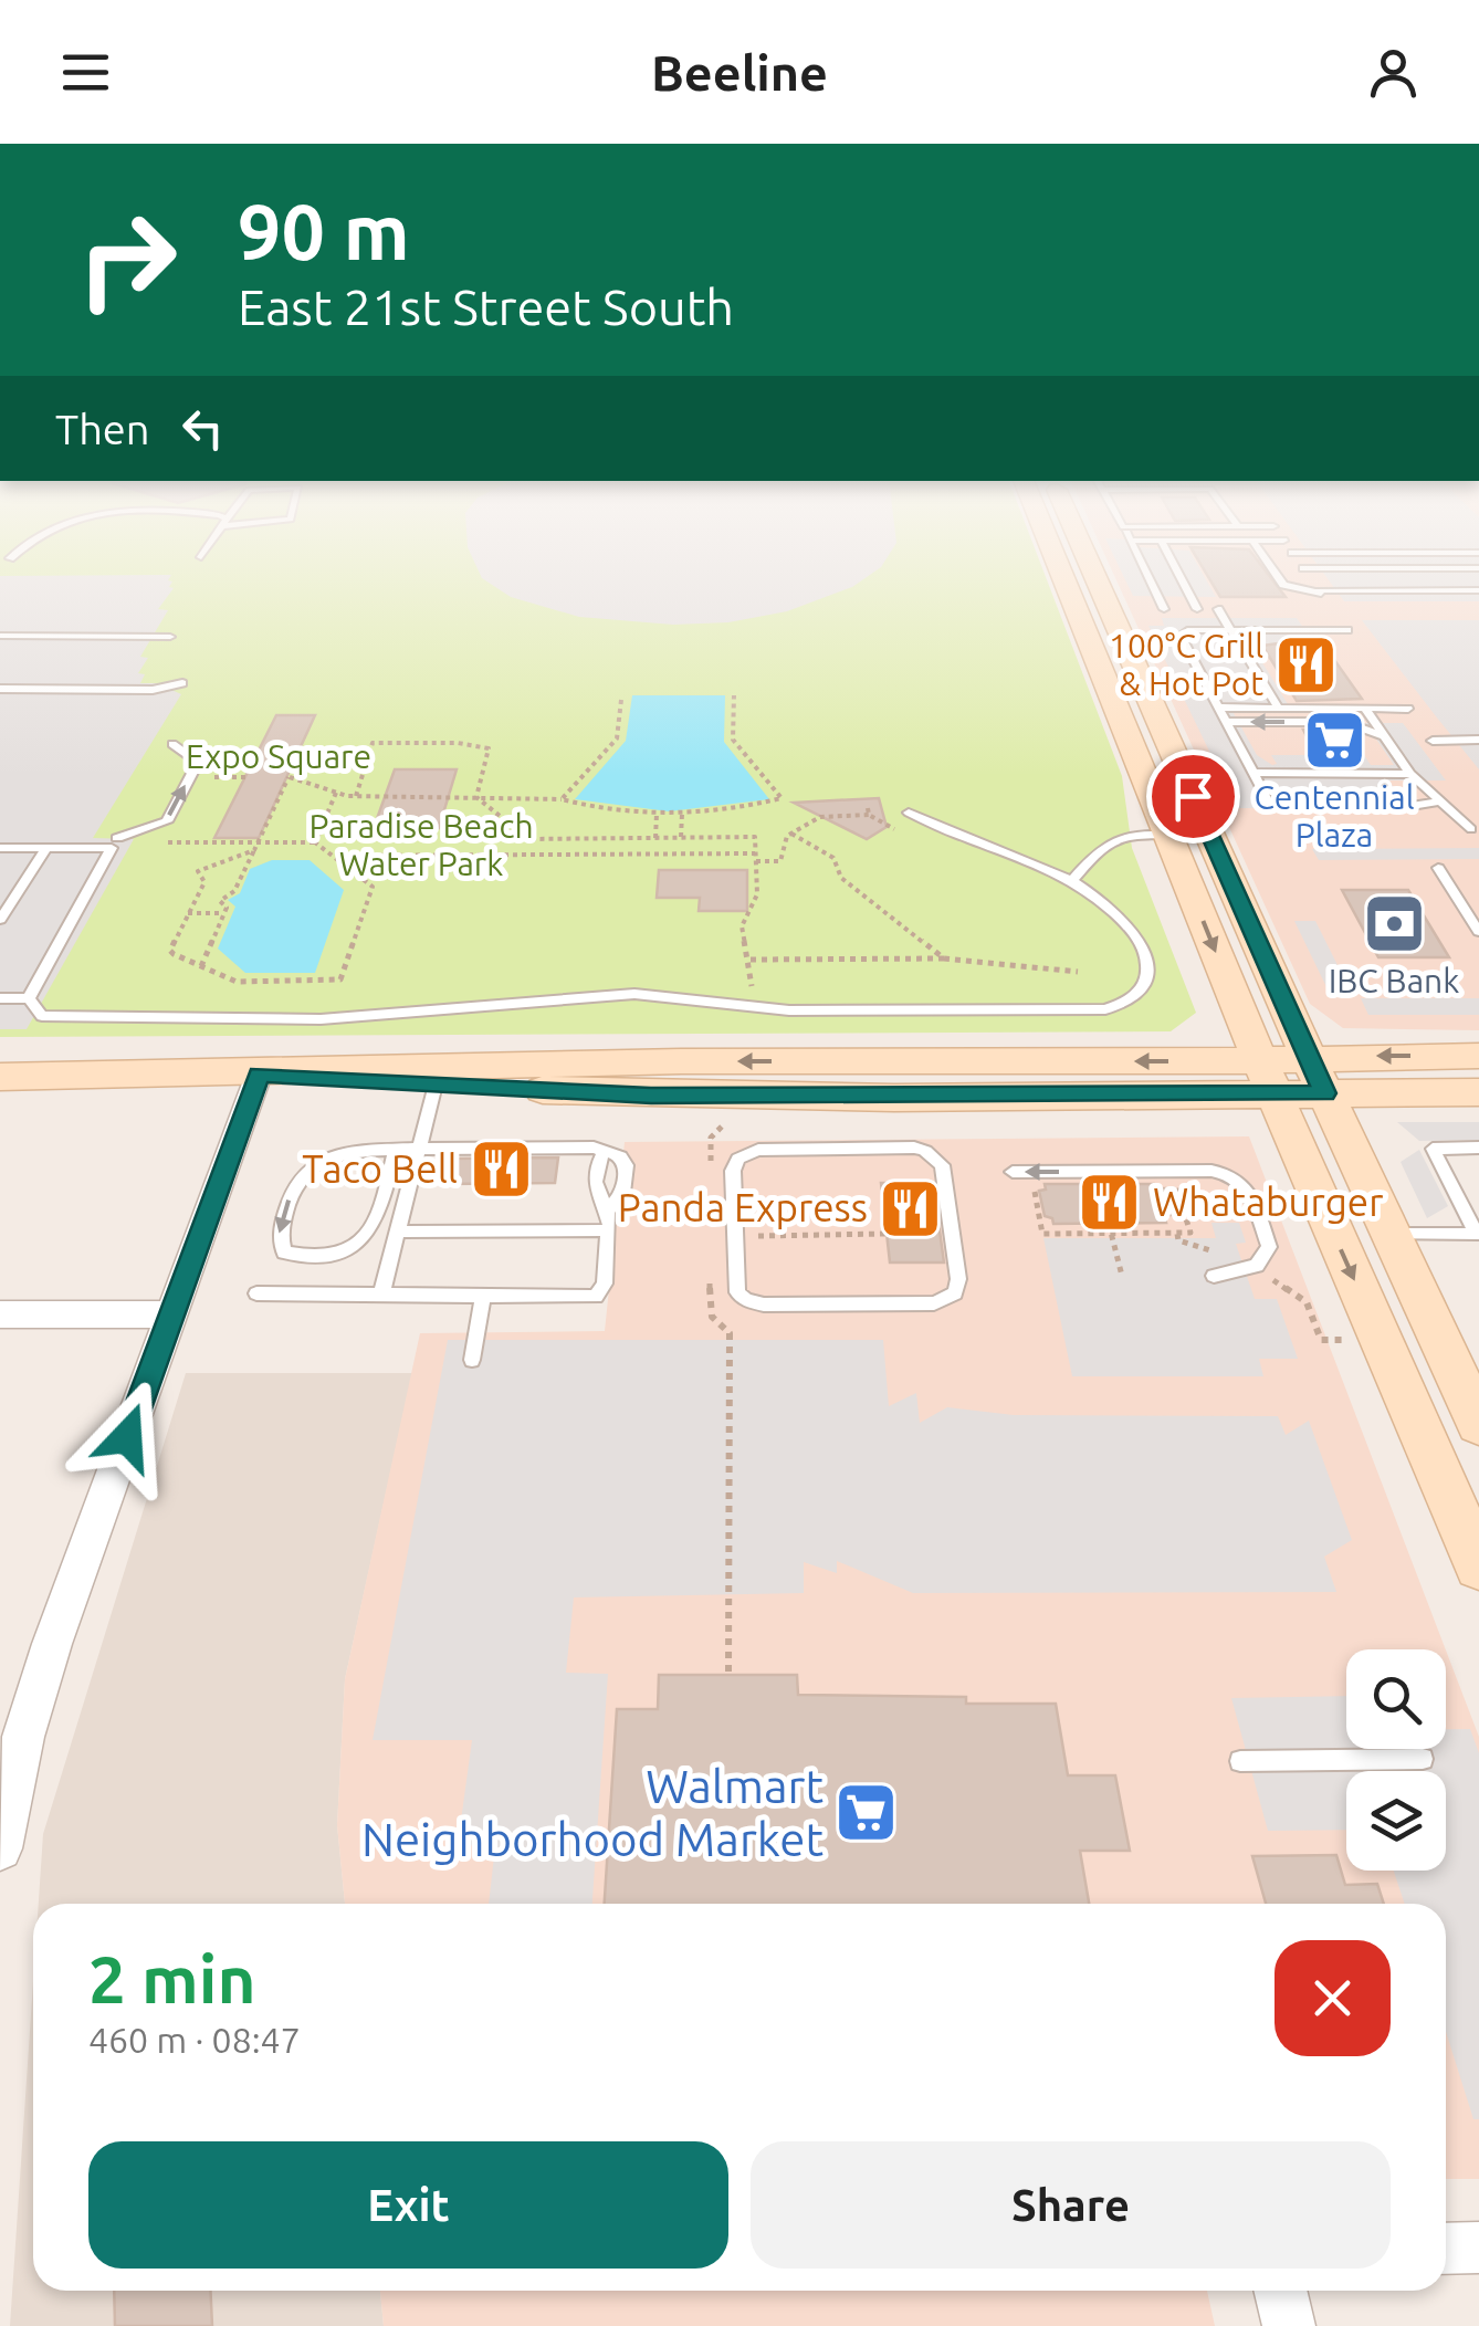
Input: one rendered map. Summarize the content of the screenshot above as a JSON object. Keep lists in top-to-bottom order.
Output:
{
  "parks": ["Expo Square", "Paradise Beach Water Park"],
  "places": {
    "restaurant": [
      "100°C Grill & Hot Pot",
      "Taco Bell",
      "Whataburger",
      "Panda Express"
    ],
    "supermarket": ["Centennial Plaza", "Walmart Neighborhood Market"],
    "bank": ["IBC Bank"]
  },
  "page": {
    "header": "Beeline",
    "turn": ["90 m", "East 21st Street South"],
    "then": "Then",
    "heading": ["2 min", "460 m · 08:47"],
    "buttons": ["Exit", "Share"]
  }
}
